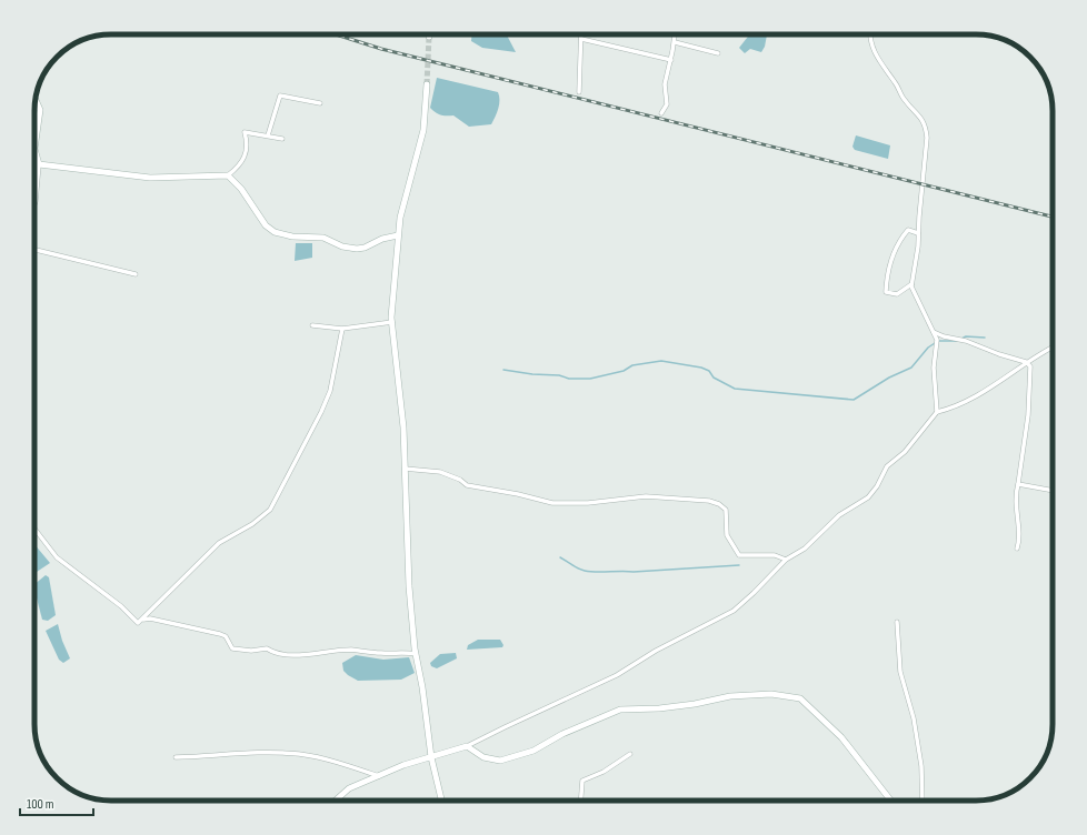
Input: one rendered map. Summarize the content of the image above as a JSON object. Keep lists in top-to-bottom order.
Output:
{
  "scale_bar": "100 m"
}
